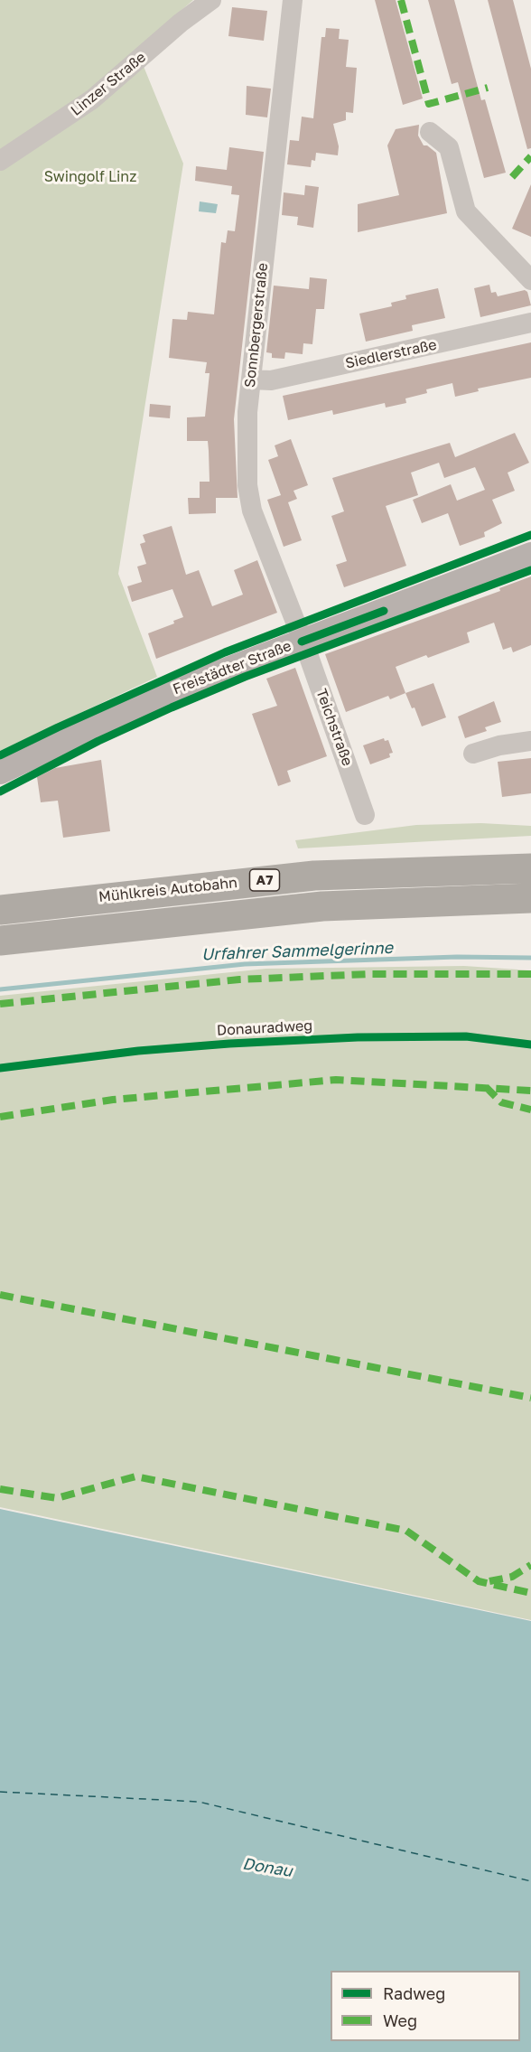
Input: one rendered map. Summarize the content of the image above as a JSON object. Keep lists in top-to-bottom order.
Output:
{
  "streets": {
    "highway": ["A7", "Mühlkreis Autobahn"],
    "main road": ["Freistädter Straße"],
    "street": [
      "Linzer Straße",
      "Sonnbergerstraße",
      "Siedlerstraße",
      "Teichstraße"
    ],
    "cycle path": ["Donauradweg"]
  },
  "crossings": [
    ["Sonnbergerstraße", "Siedlerstraße"],
    ["Sonnbergerstraße", "Freistädter Straße"],
    ["Sonnbergerstraße", "Teichstraße"],
    ["Freistädter Straße", "Teichstraße"]
  ],
  "water": ["Urfahrer Sammelgerinne", "Donau"],
  "parks": ["Swingolf Linz"],
  "legend": ["Radweg", "Weg"]
}
